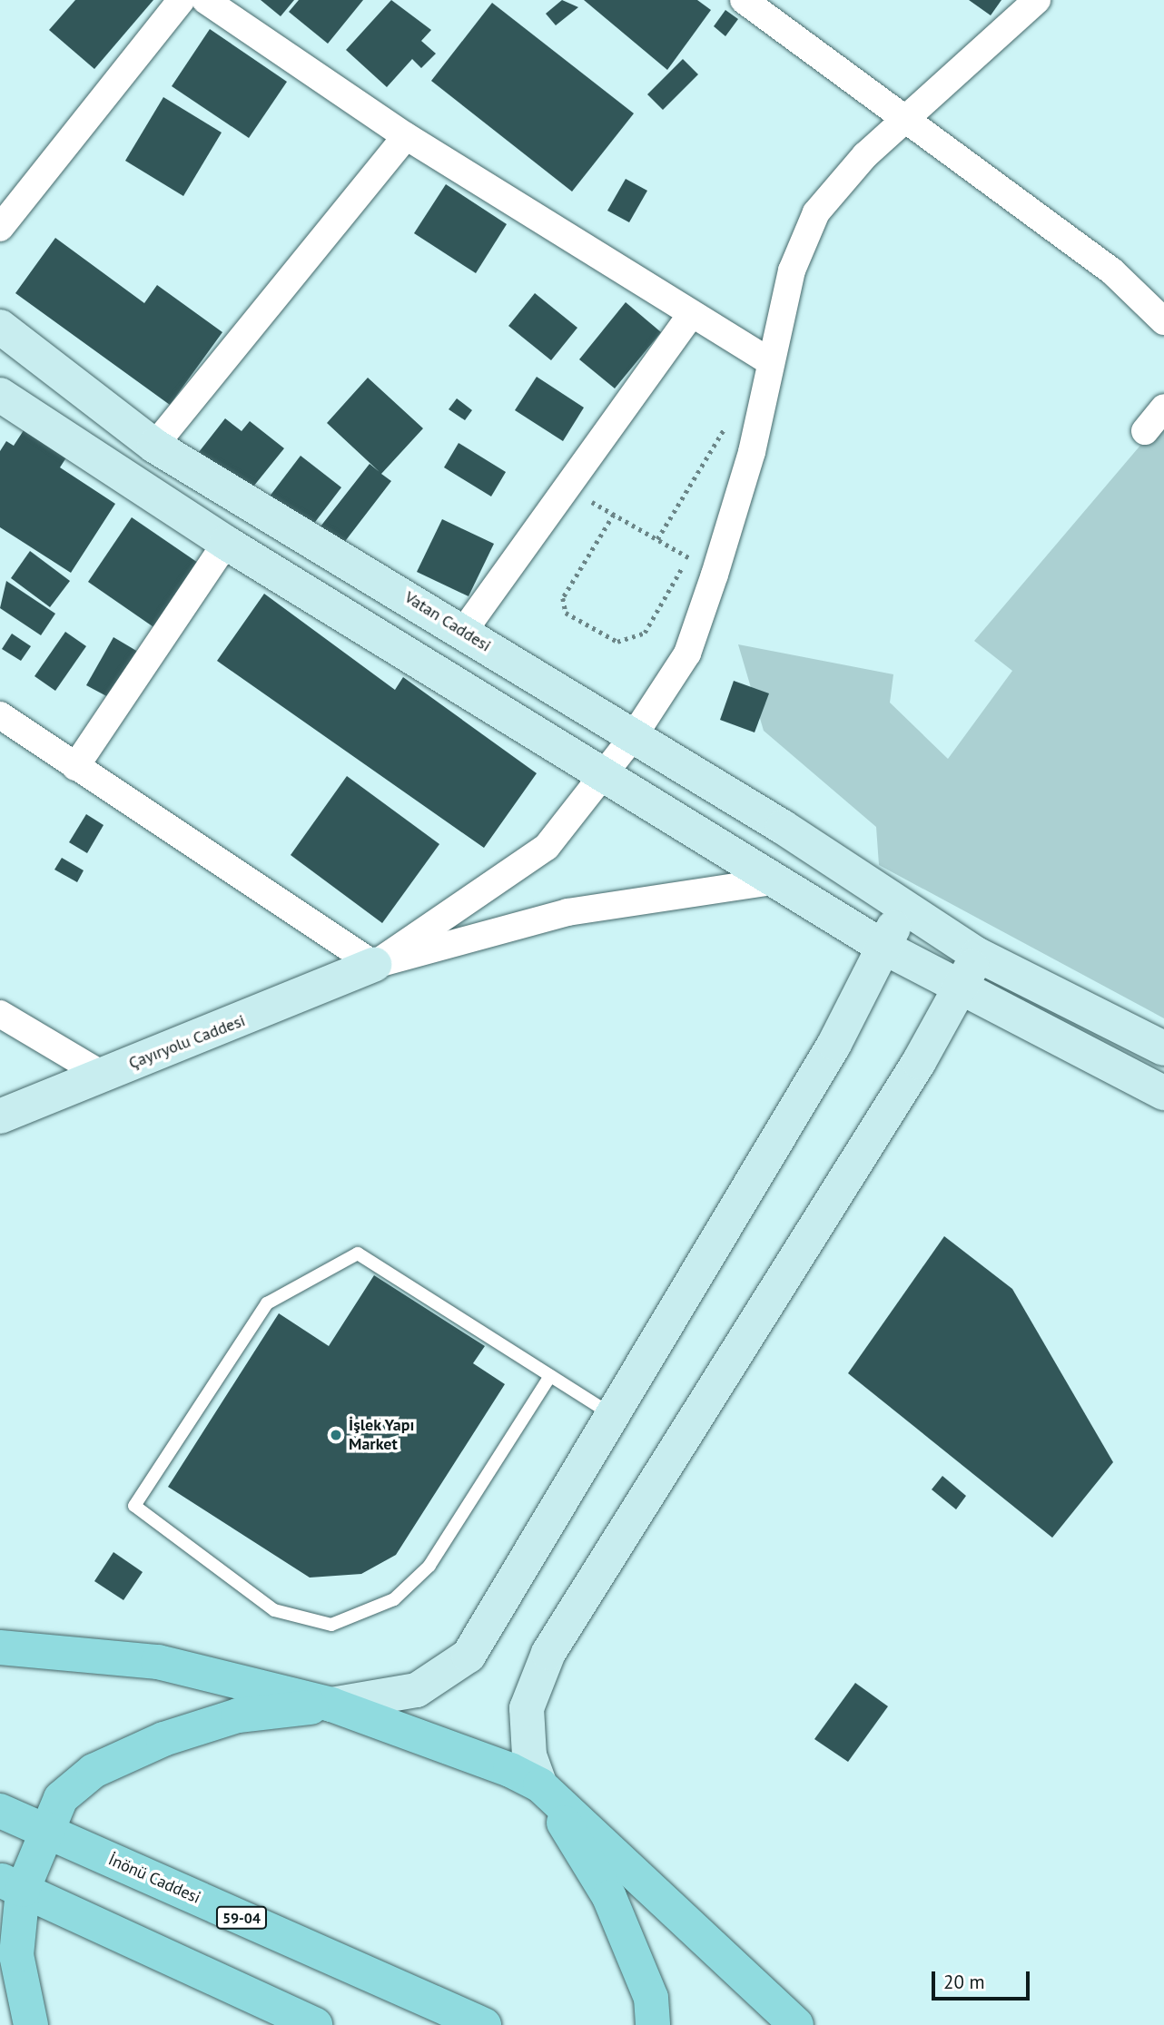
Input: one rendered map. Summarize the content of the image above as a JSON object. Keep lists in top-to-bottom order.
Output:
{
  "streets": {
    "main road": [
      "Vatan Caddesi",
      "Çayıryolu Caddesi",
      "İnönü Caddesi",
      "59-04"
    ]
  },
  "places": ["İşlek Yapı Market"],
  "scale_bar": "20 m"
}
